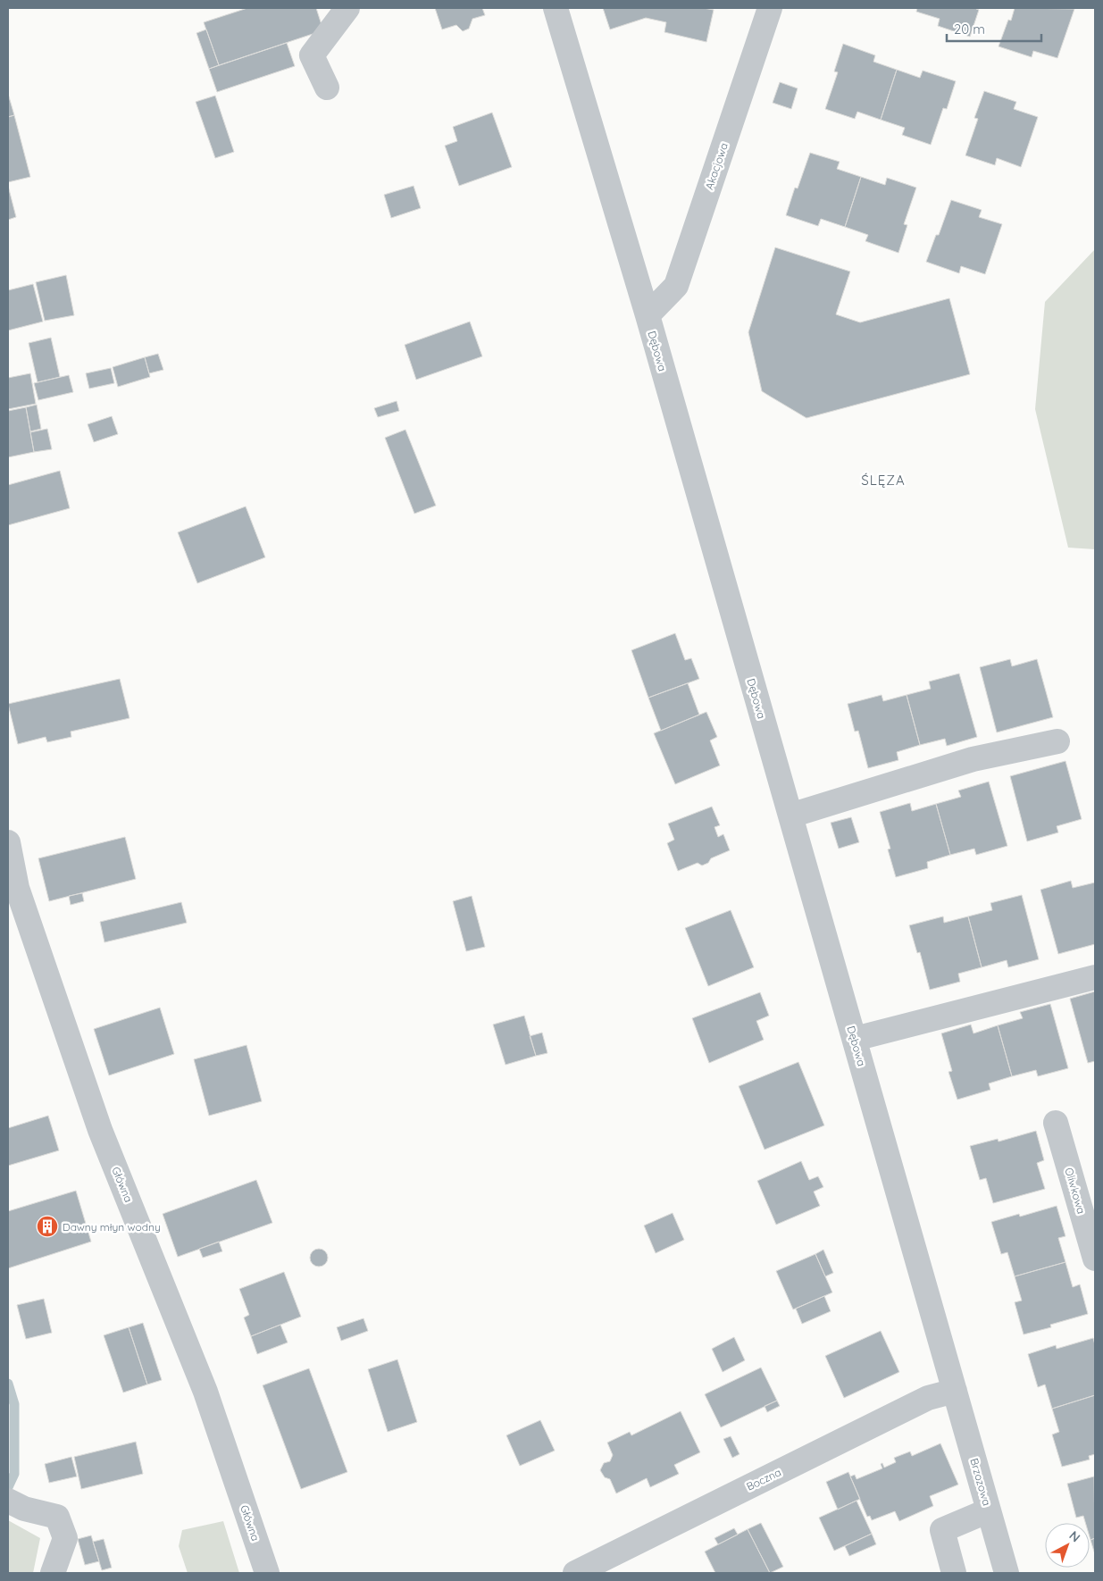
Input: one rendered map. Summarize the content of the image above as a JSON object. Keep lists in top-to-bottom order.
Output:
{
  "streets": {
    "street": [
      "Akacjowa",
      "Dębowa",
      "Główna",
      "Oliwkowa",
      "Boczna",
      "Brzozowa"
    ]
  },
  "crossings": [
    ["Akacjowa", "Dębowa"],
    ["Dębowa", "Boczna"],
    ["Dębowa", "Brzozowa"],
    ["Boczna", "Brzozowa"]
  ],
  "districts": ["ŚLĘZA"],
  "places": {
    "building": ["Dawny młyn wodny"]
  },
  "scale_bar": "20 m",
  "north": "top right"
}
